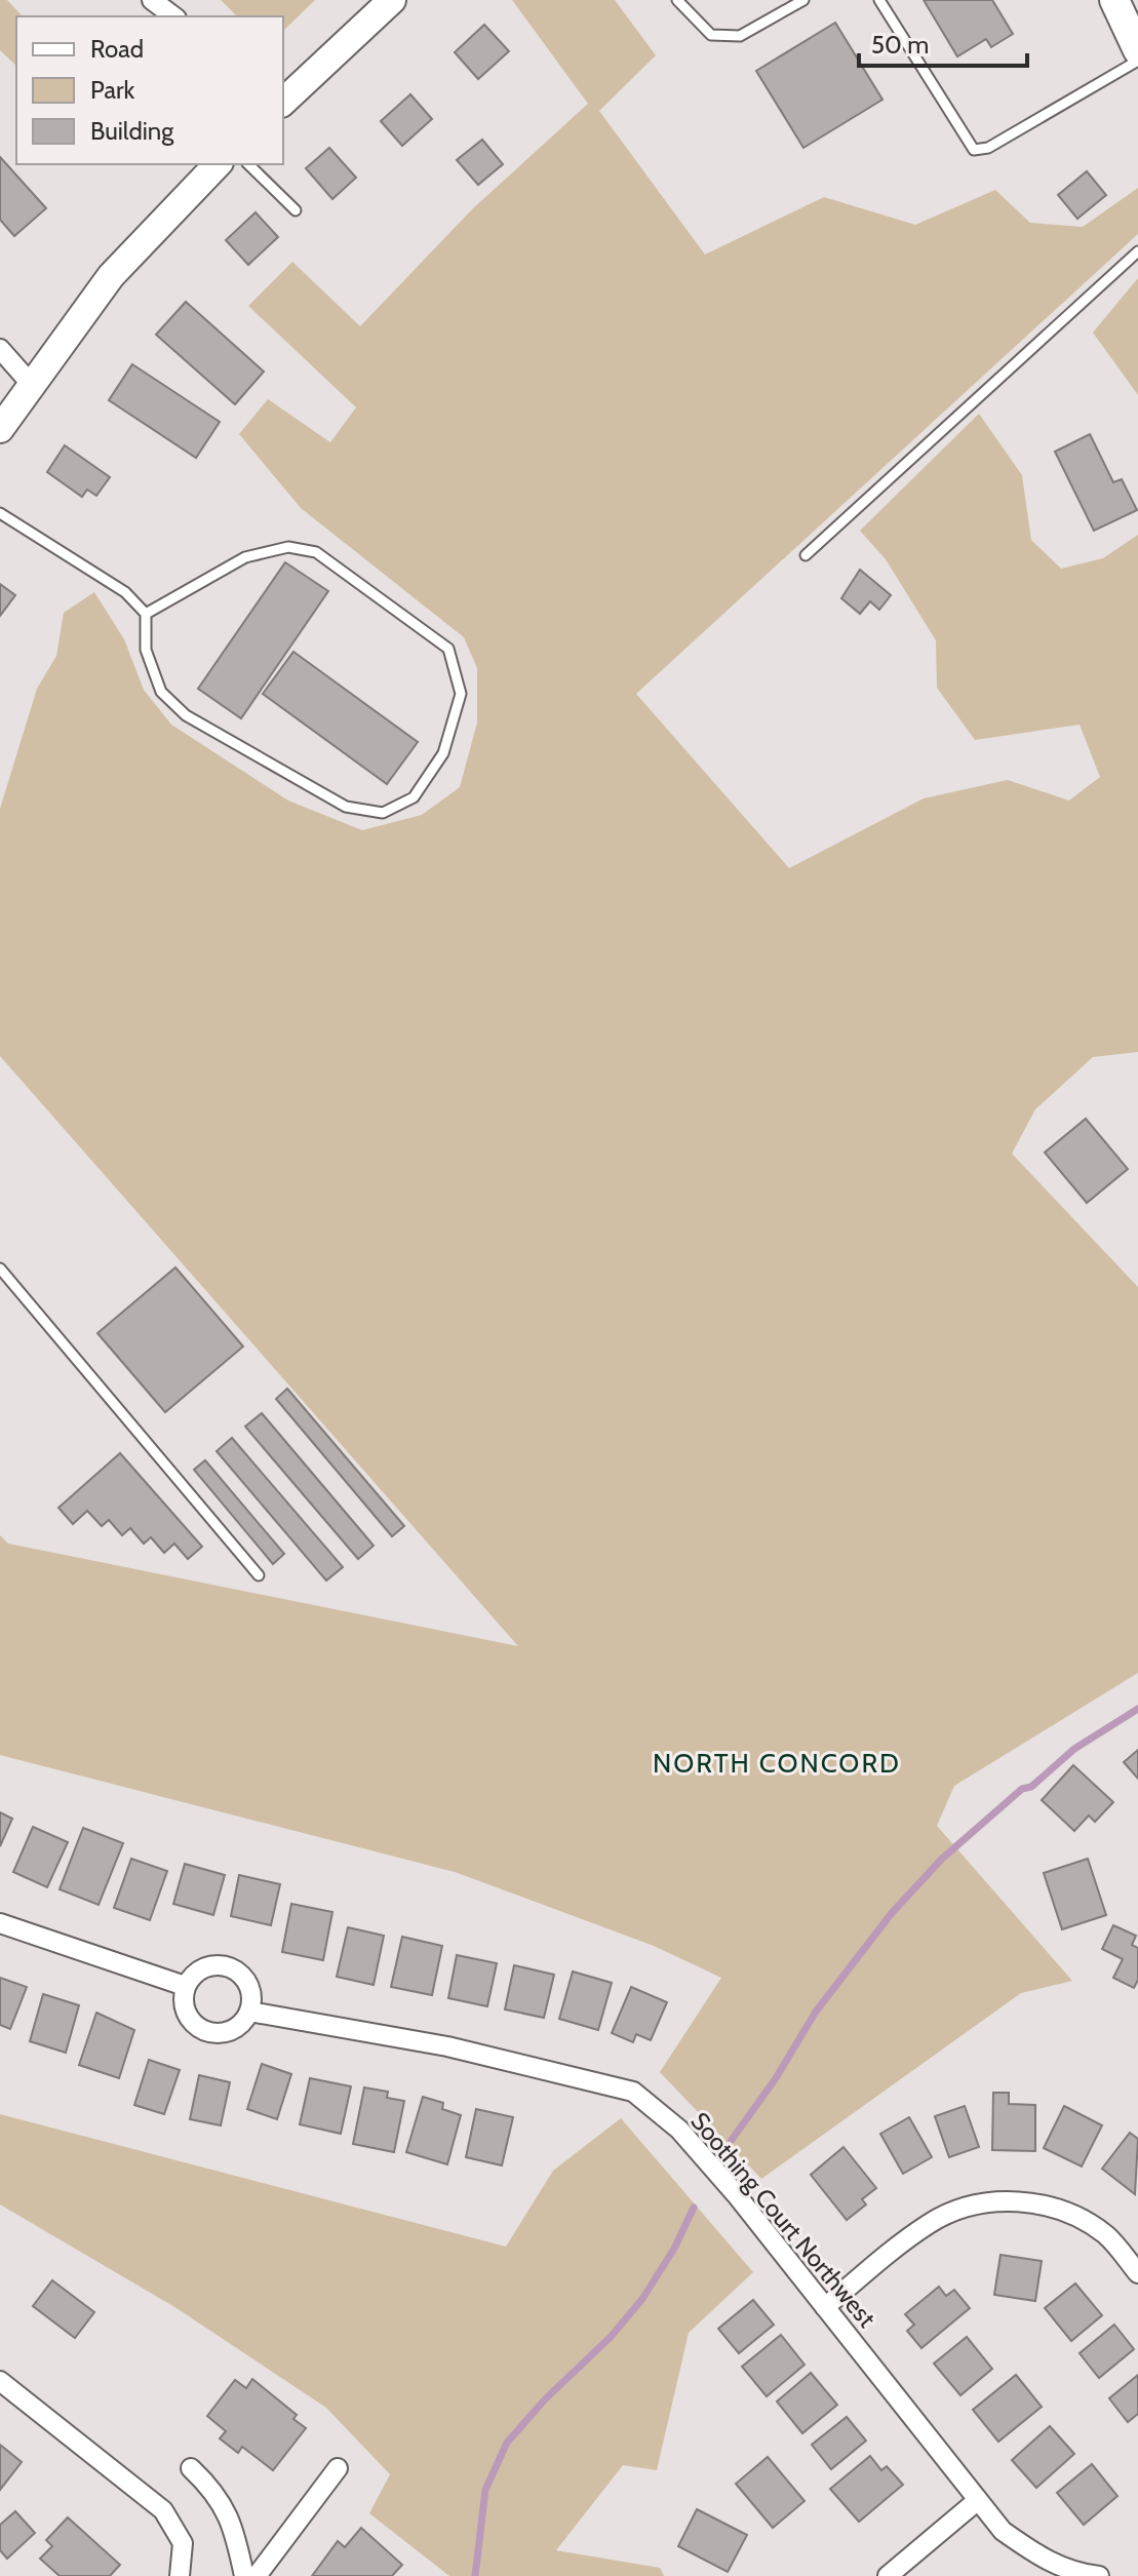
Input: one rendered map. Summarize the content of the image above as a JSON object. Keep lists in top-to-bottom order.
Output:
{
  "streets": {
    "street": ["Soothing Court Northwest"]
  },
  "districts": ["NORTH CONCORD"],
  "legend": ["Road", "Park", "Building"],
  "scale_bar": "50 m"
}
